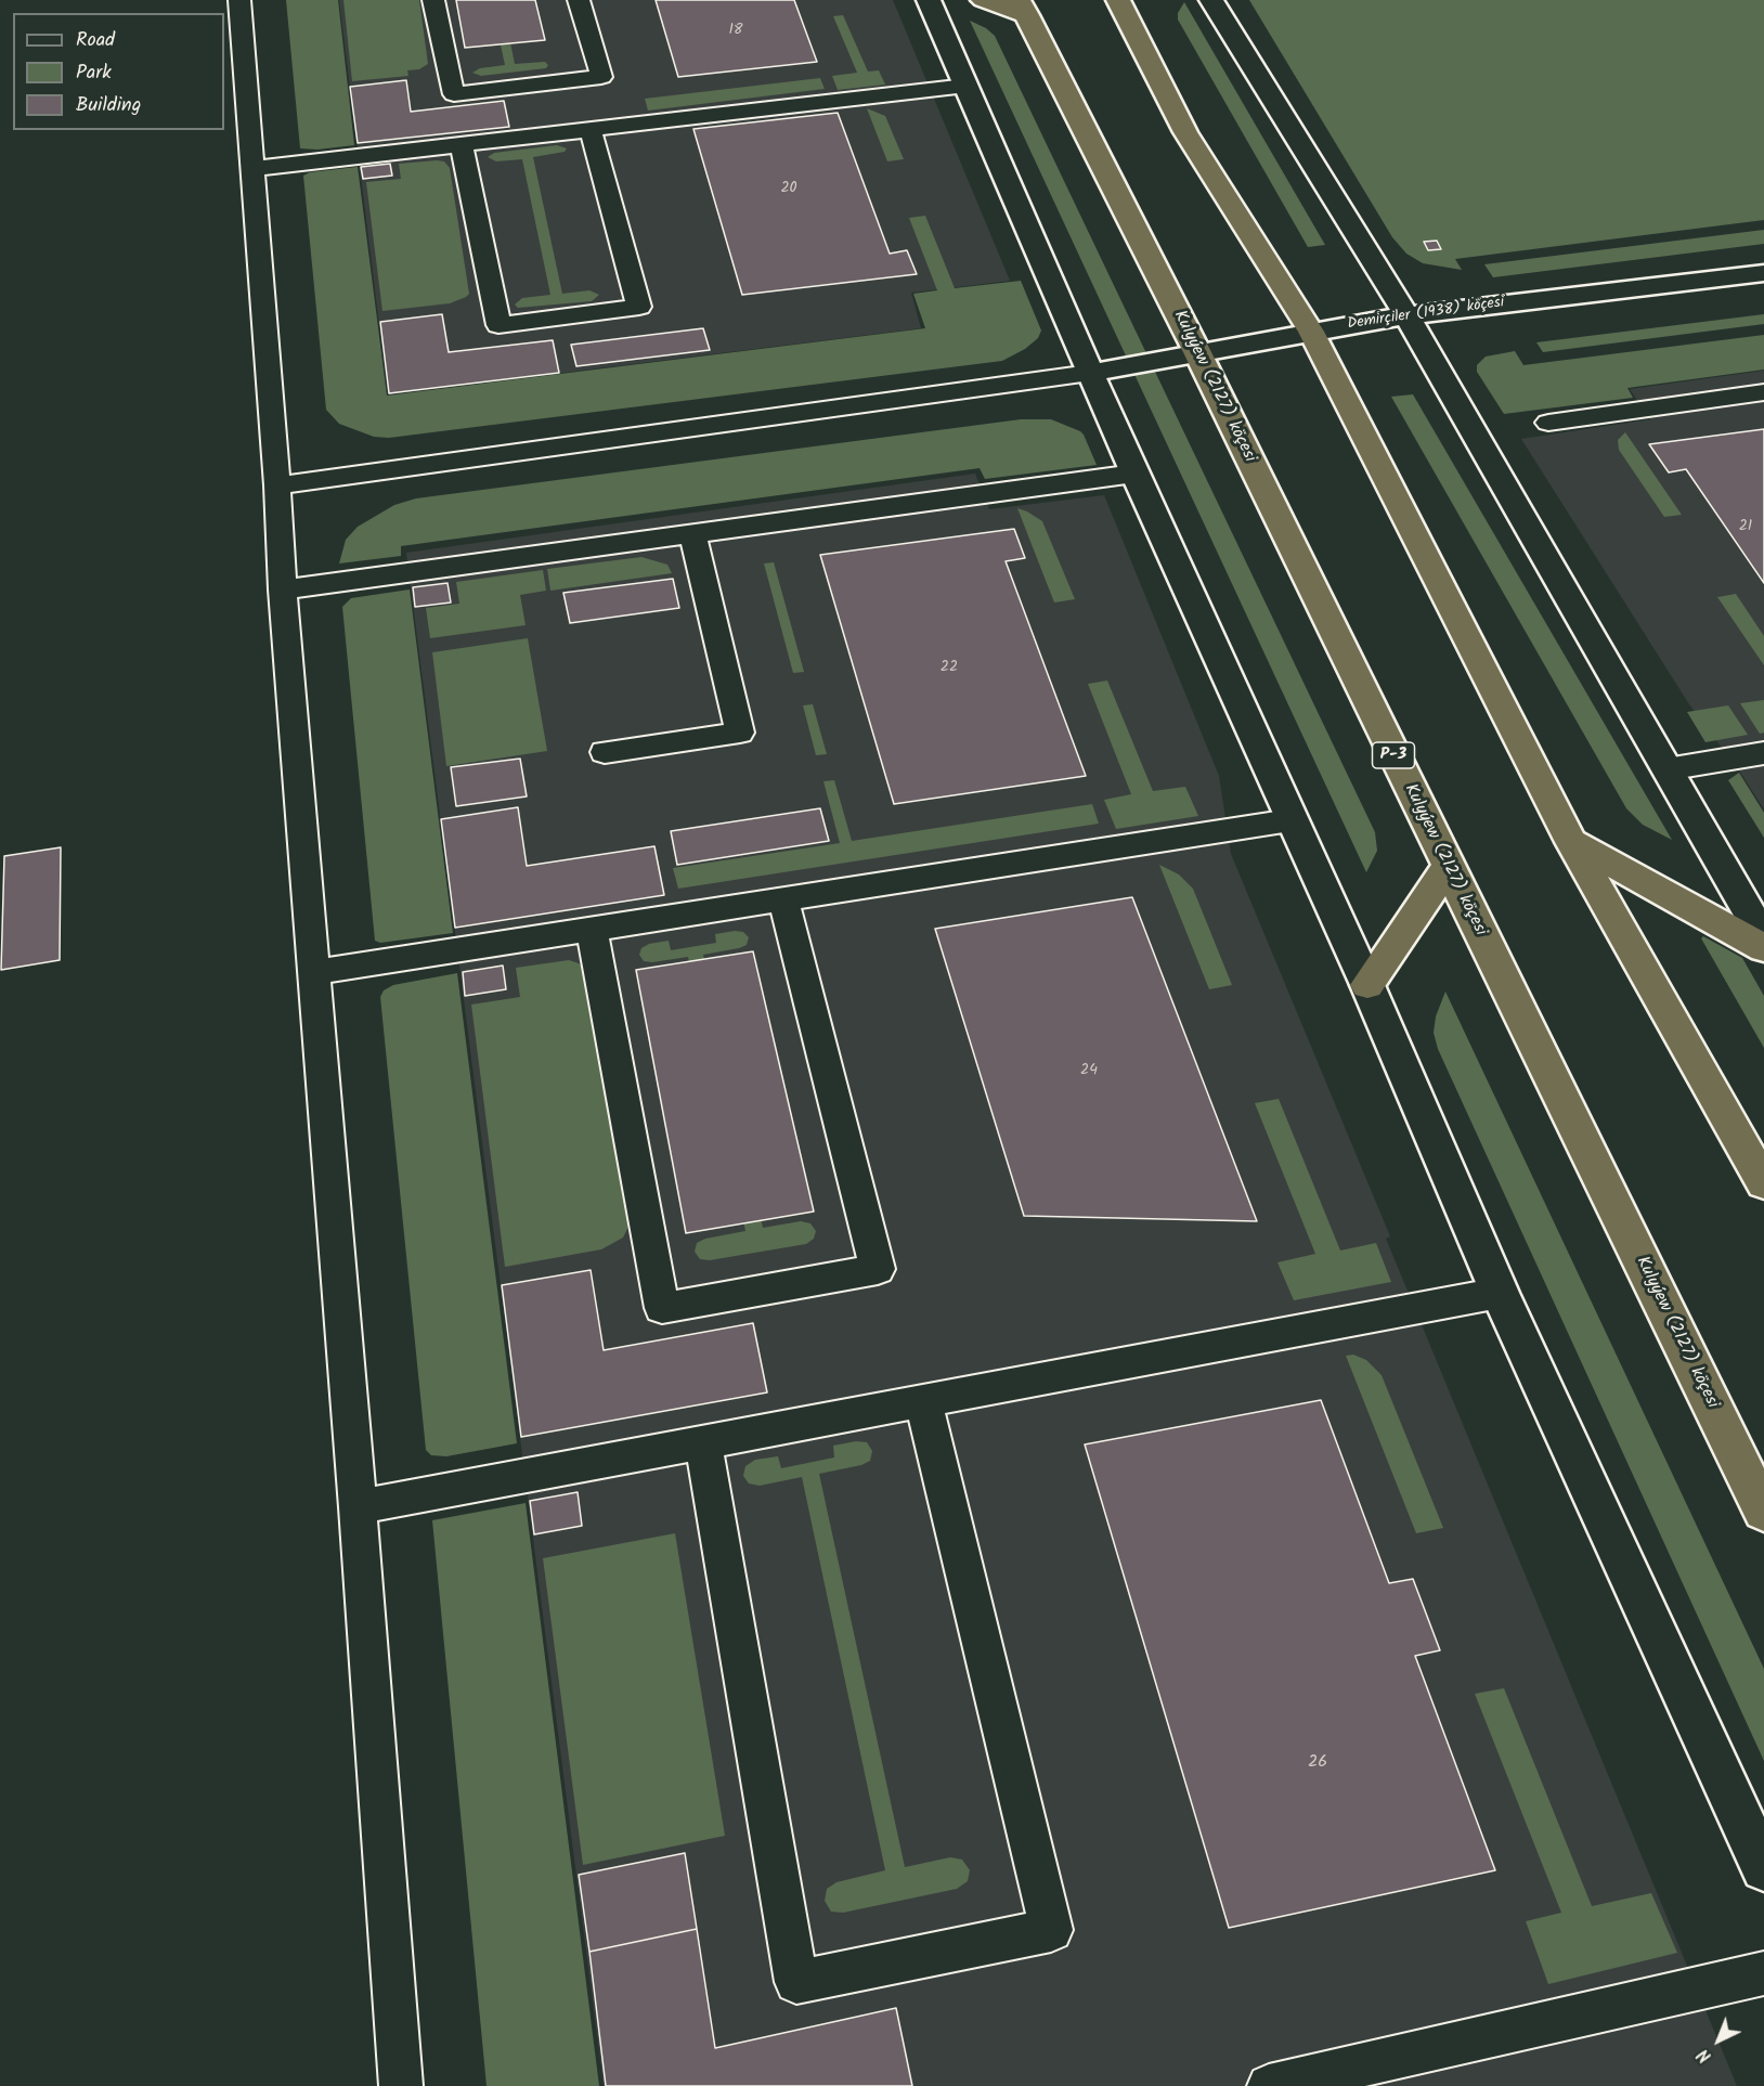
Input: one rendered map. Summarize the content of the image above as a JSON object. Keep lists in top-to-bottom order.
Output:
{
  "streets": {
    "highway": ["Kulyýew (2127) köçesi", "P-3"],
    "street": ["Demirçiler (1938) köçesi"]
  },
  "crossings": [
    ["Demirçiler (1938) köçesi", "Kulyýew (2127) köçesi"]
  ],
  "house_numbers": [
    "18",
    "20",
    "21",
    "22",
    "24",
    "26"
  ],
  "legend": ["Road", "Park", "Building"],
  "north": "bottom left"
}
